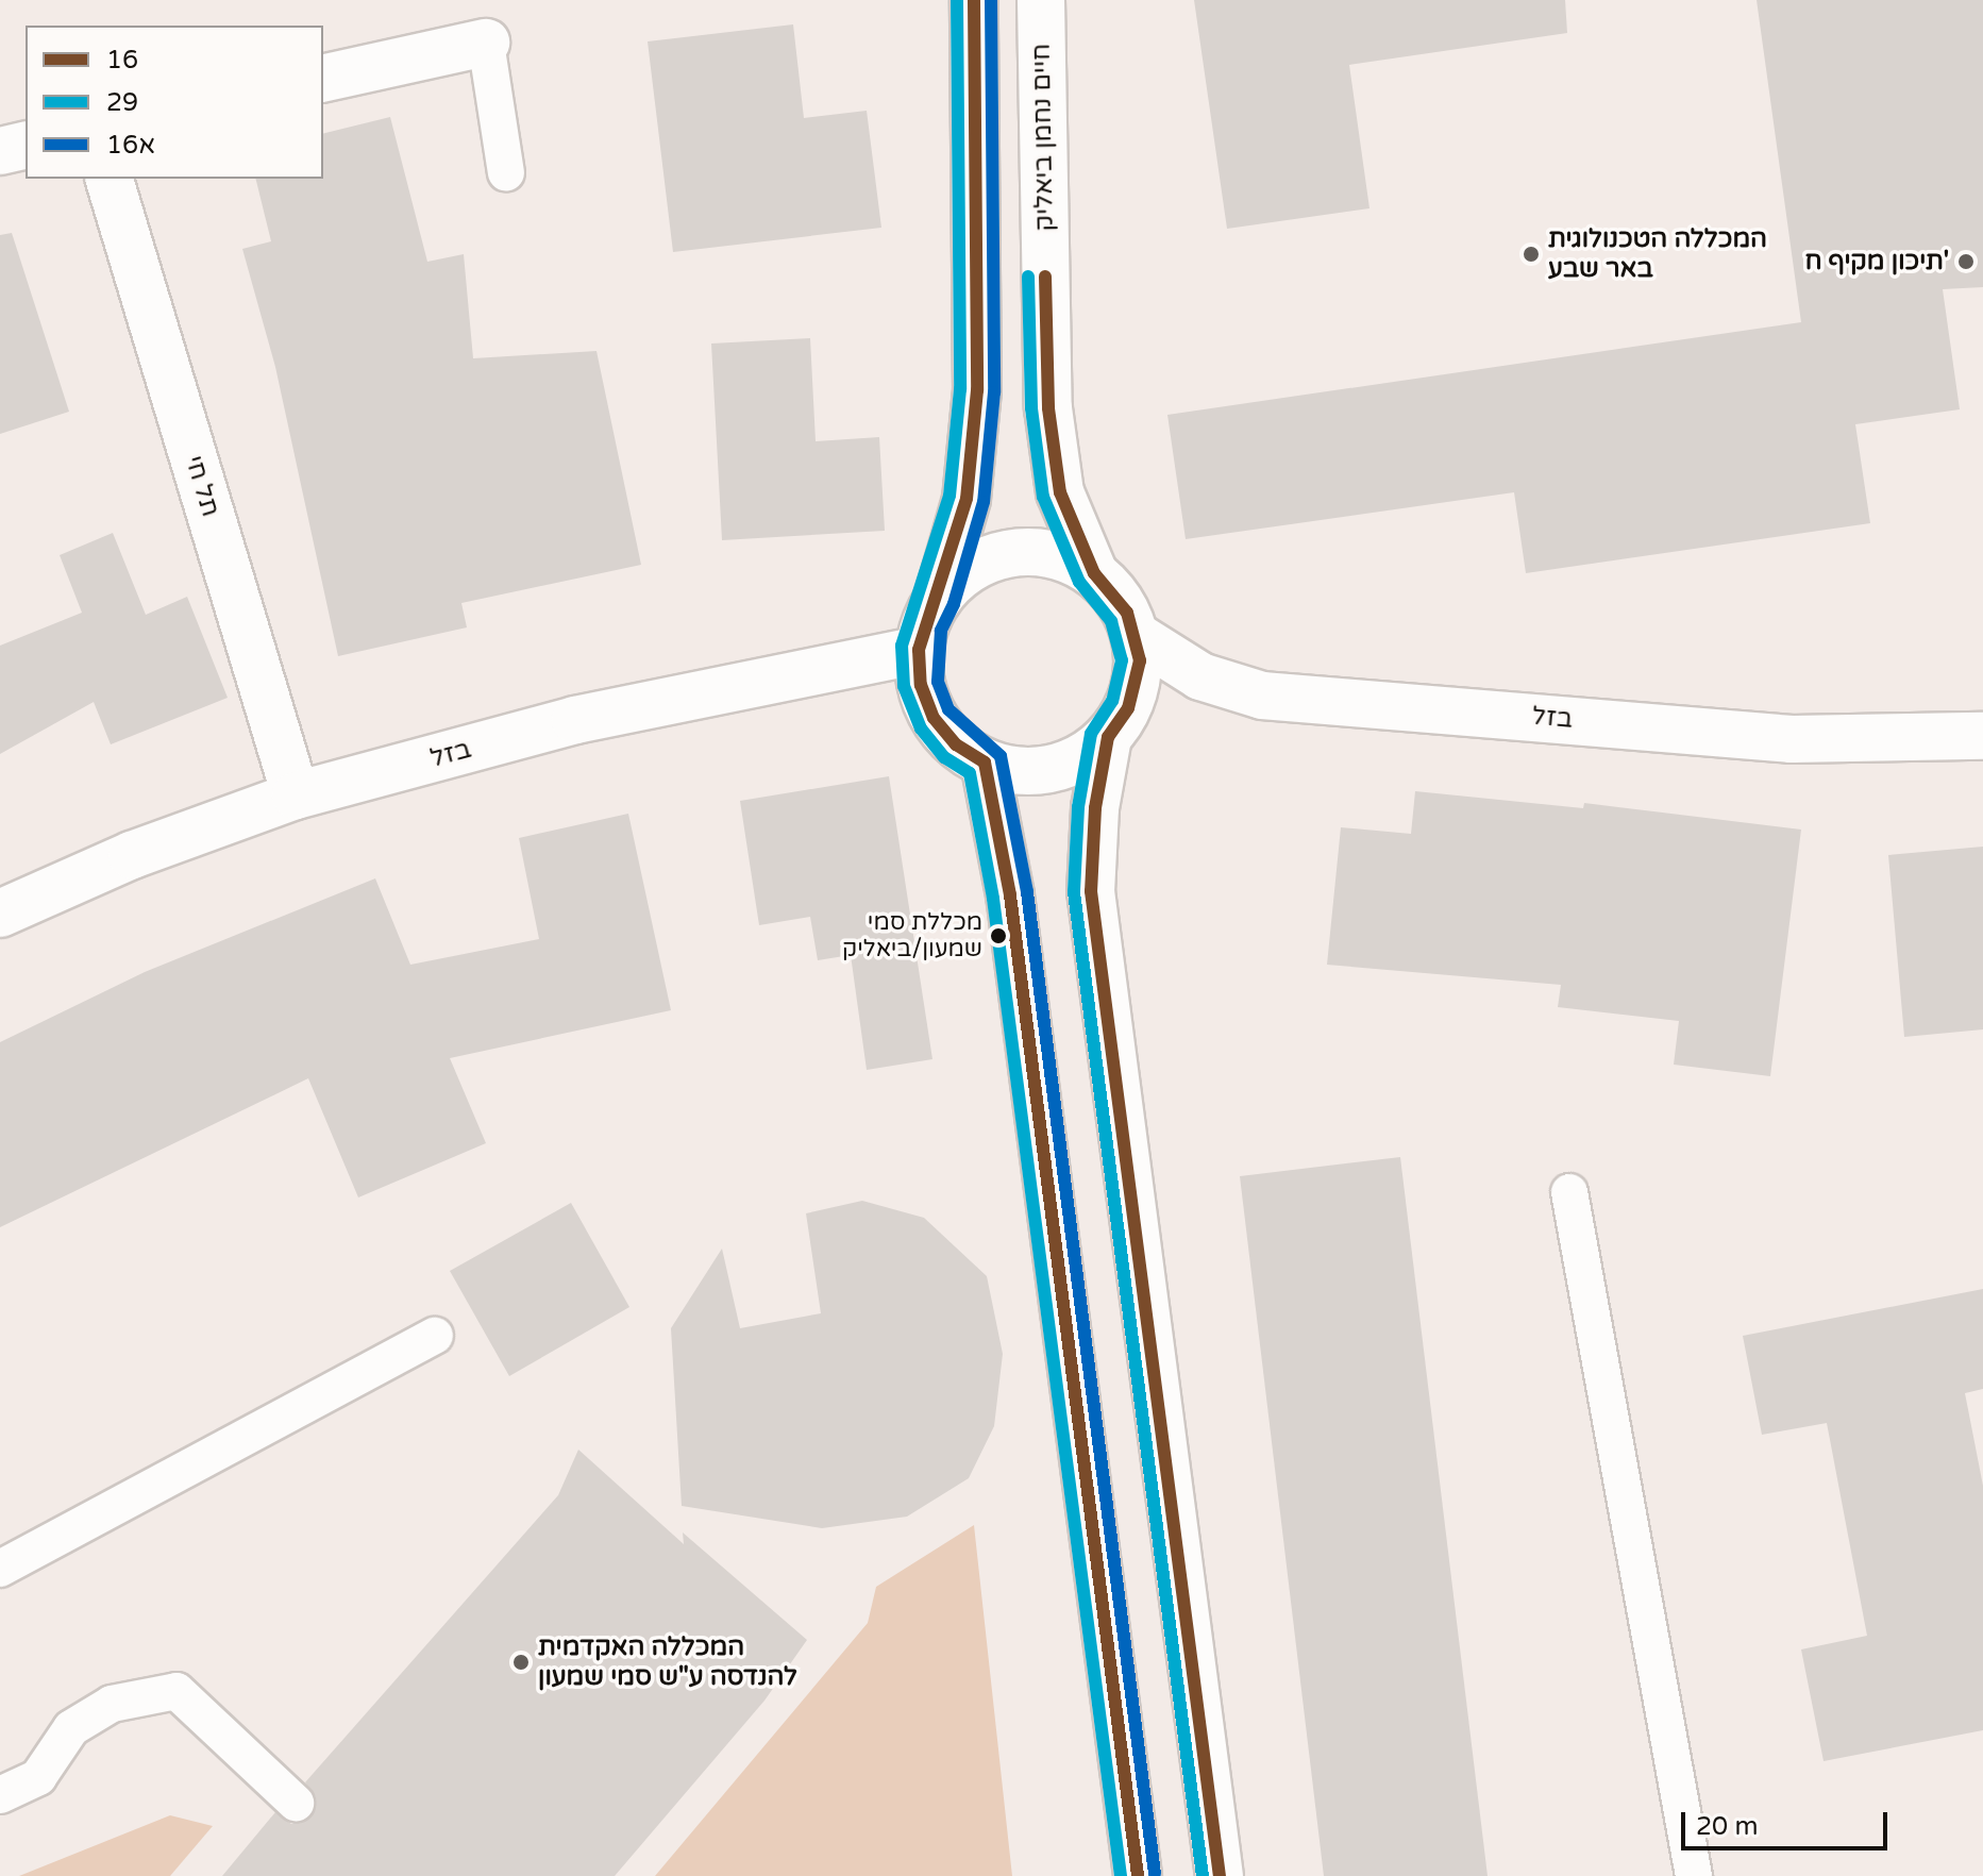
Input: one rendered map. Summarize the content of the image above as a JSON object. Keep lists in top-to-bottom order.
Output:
{
  "streets": {
    "street": ["חיים נחמן ביאליק", "תל חי", "בזל"]
  },
  "crossings": [
    ["חיים נחמן ביאליק", "בזל"],
    ["תל חי", "בזל"]
  ],
  "places": [
    "המכללה הטכנולוגית באר שבע",
    "תיכון מקיף ח'",
    "מכללת סמי שמעון/ביאליק",
    "המכללה האקדמית להנדסה ע\"ש סמי שמעון"
  ],
  "lines": ["transit line 16", "transit line 29", "transit line 16א"],
  "legend": ["16", "29", "16א"],
  "scale_bar": "20 m"
}
